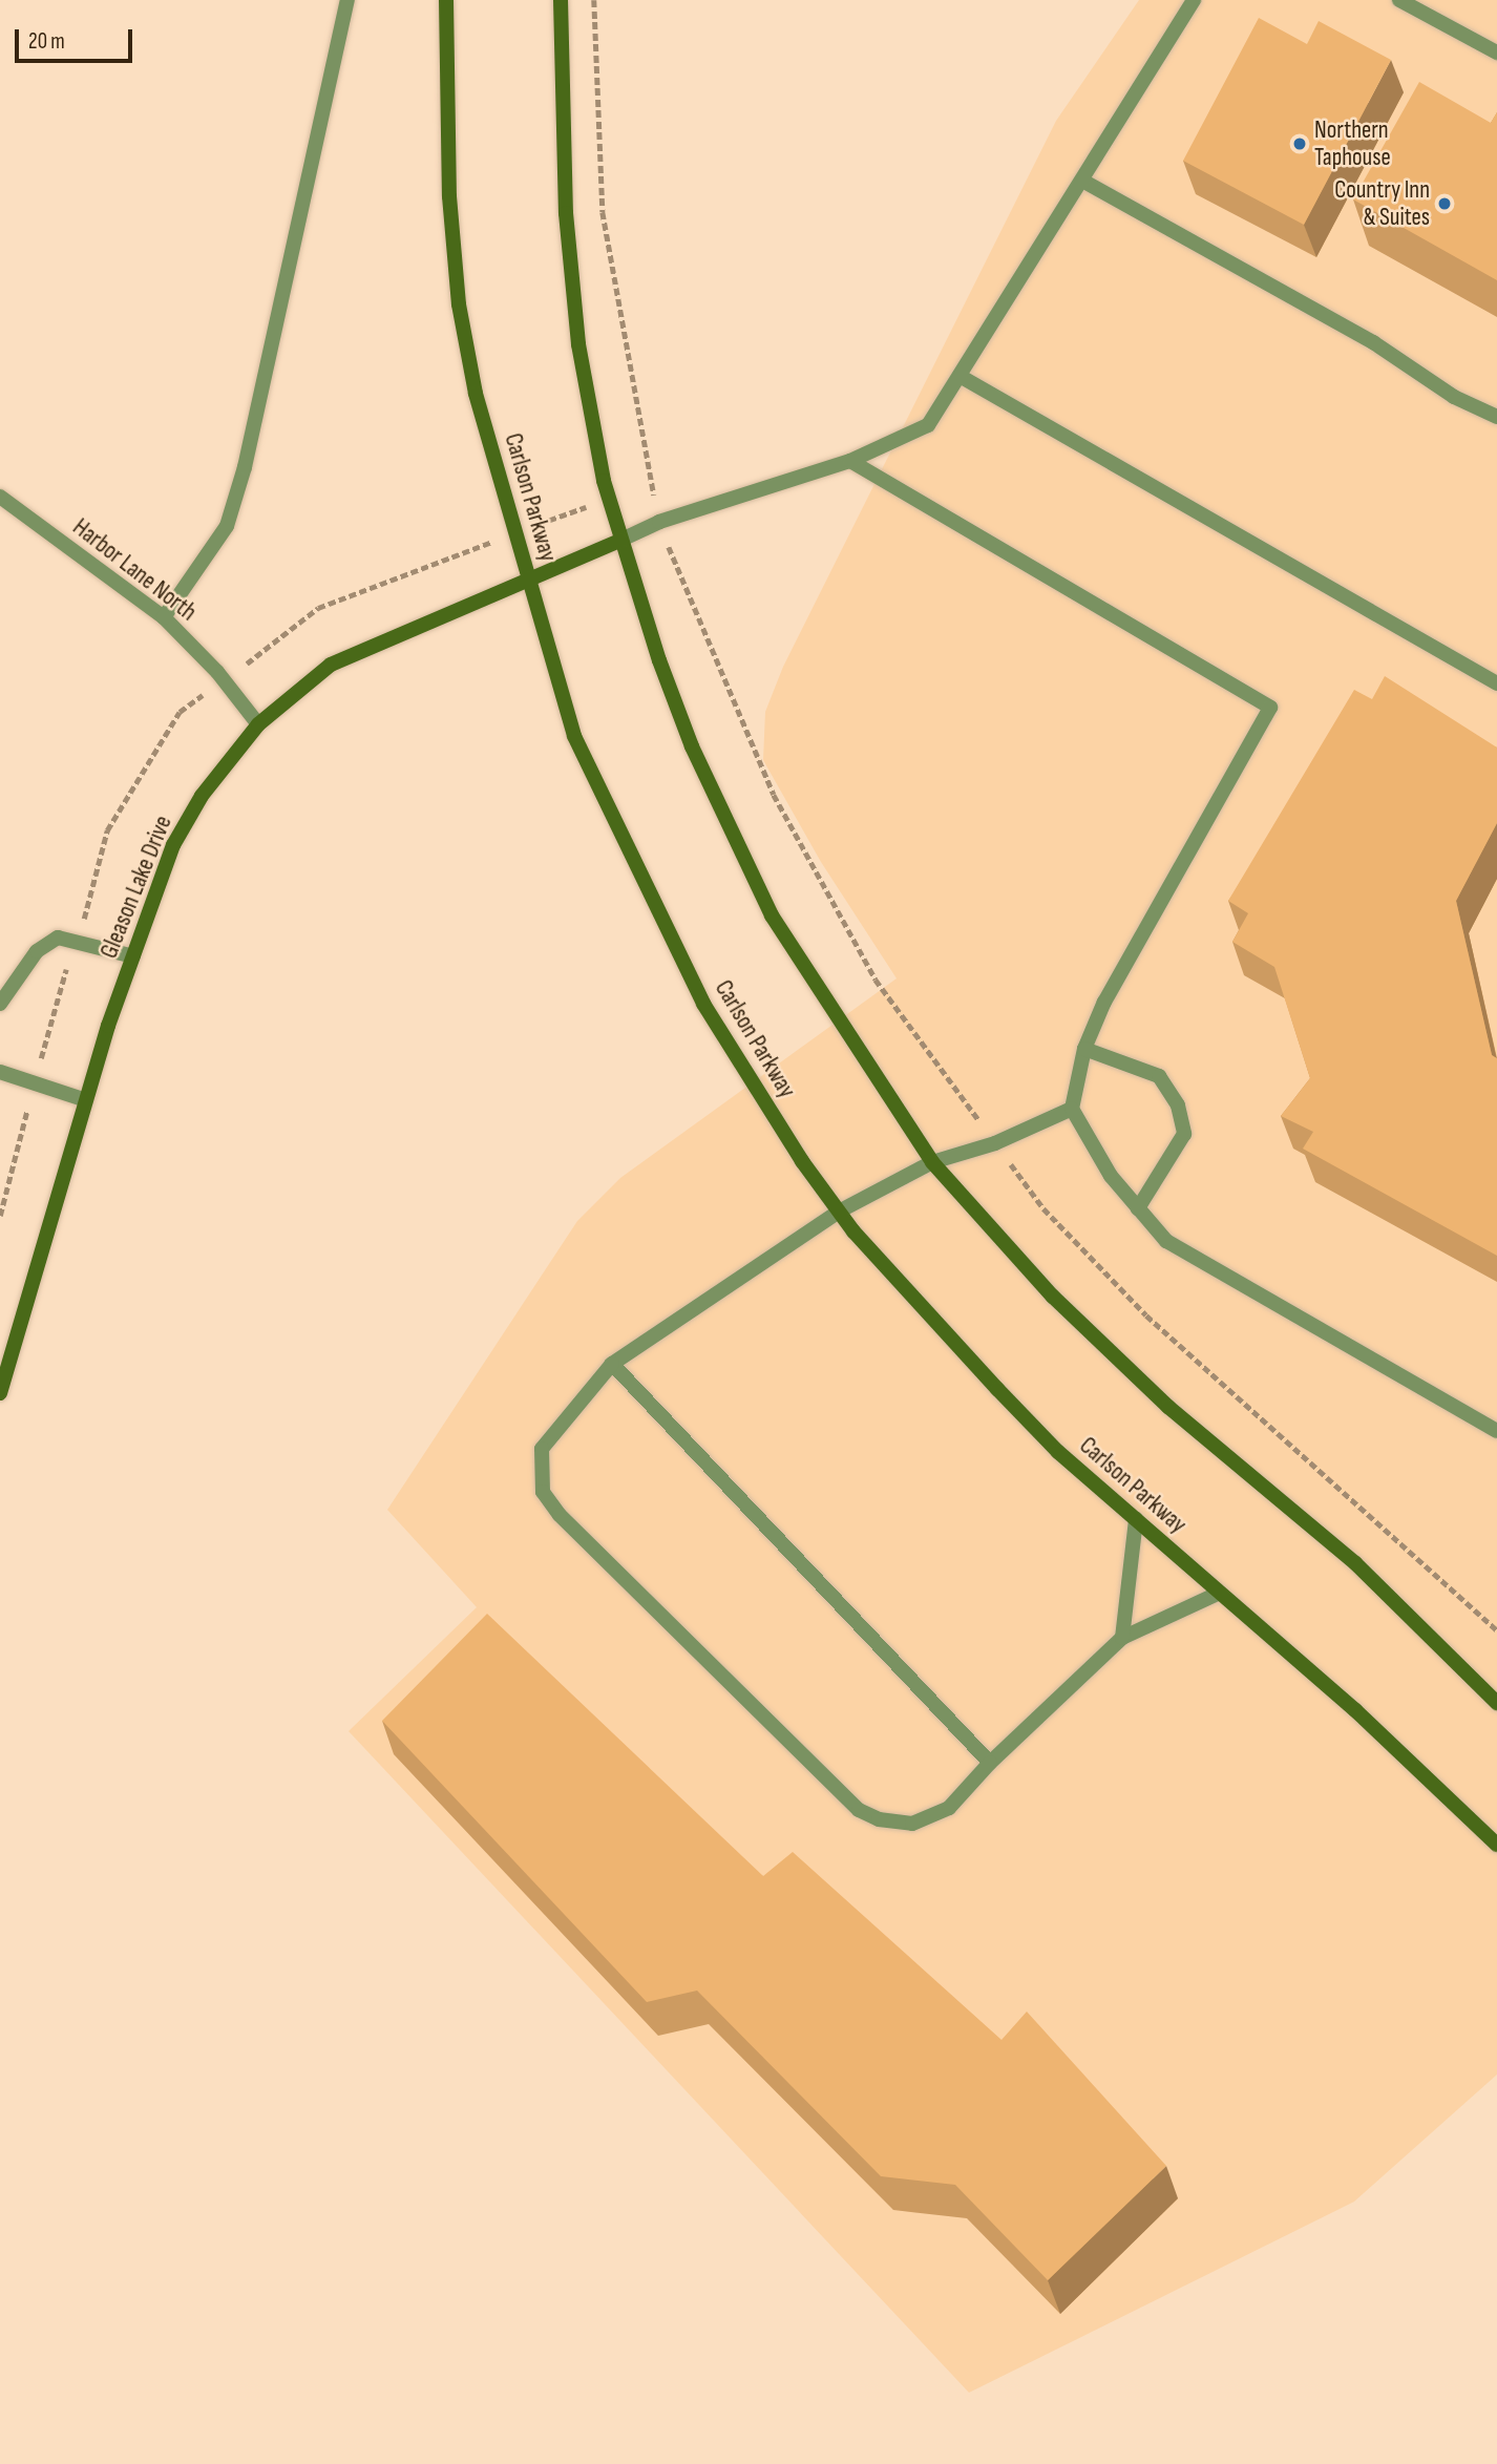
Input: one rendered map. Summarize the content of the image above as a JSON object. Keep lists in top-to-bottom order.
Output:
{
  "streets": {
    "main road": ["Carlson Parkway", "Gleason Lake Drive"],
    "street": ["Harbor Lane North"]
  },
  "crossings": [
    ["Carlson Parkway", "Gleason Lake Drive"],
    ["Harbor Lane North", "Gleason Lake Drive"]
  ],
  "places": ["Northern Taphouse", "Country Inn & Suites"],
  "scale_bar": "20 m"
}
